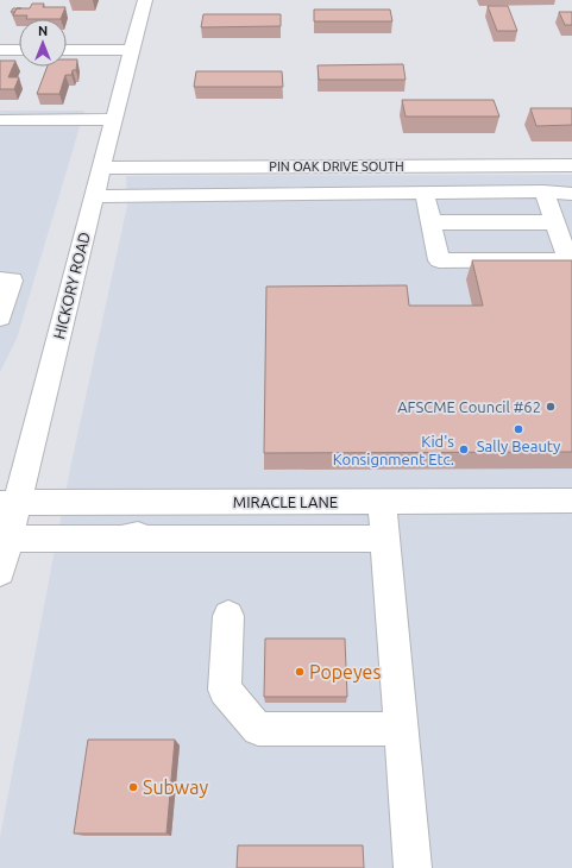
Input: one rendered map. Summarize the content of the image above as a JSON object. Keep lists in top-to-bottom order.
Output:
{
  "streets": {
    "street": ["PIN OAK DRIVE SOUTH", "HICKORY ROAD", "MIRACLE LANE"]
  },
  "crossings": [
    ["PIN OAK DRIVE SOUTH", "HICKORY ROAD"],
    ["HICKORY ROAD", "MIRACLE LANE"]
  ],
  "places": [
    "AFSCME Council #62",
    "Sally Beauty",
    "Kid's Konsignment Etc.",
    "Popeyes",
    "Subway"
  ],
  "north": "top"
}
